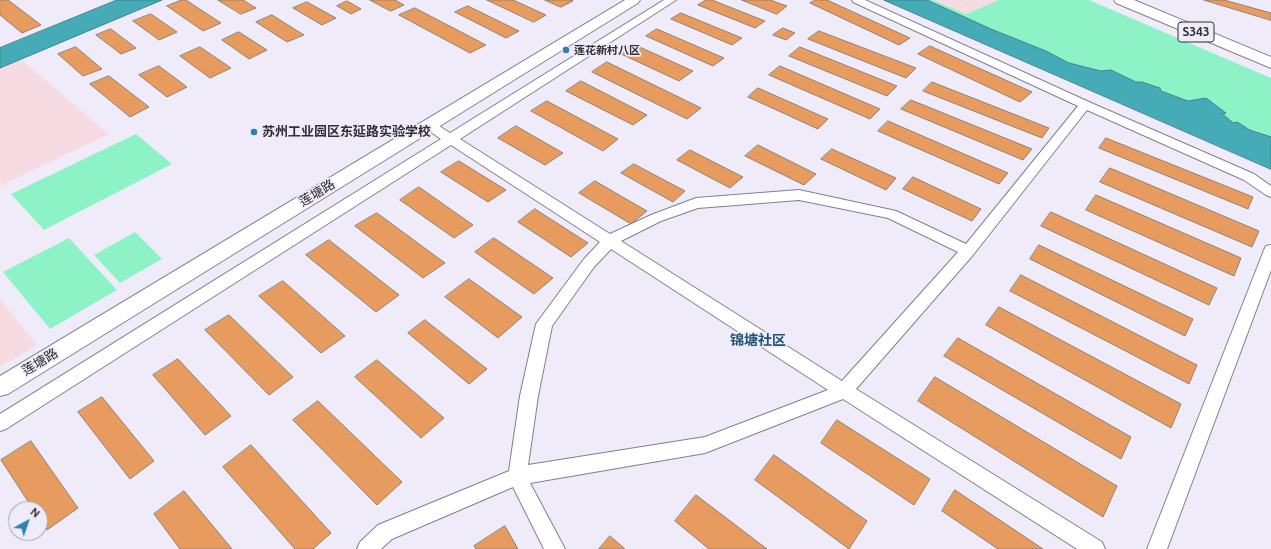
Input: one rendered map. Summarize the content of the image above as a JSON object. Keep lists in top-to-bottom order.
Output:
{
  "streets": {
    "main road": ["S343"],
    "street": ["莲塘路"]
  },
  "districts": ["锦塘社区"],
  "places": ["莲花新村八区", "苏州工业园区东延路实验学校"],
  "north": "top right"
}
